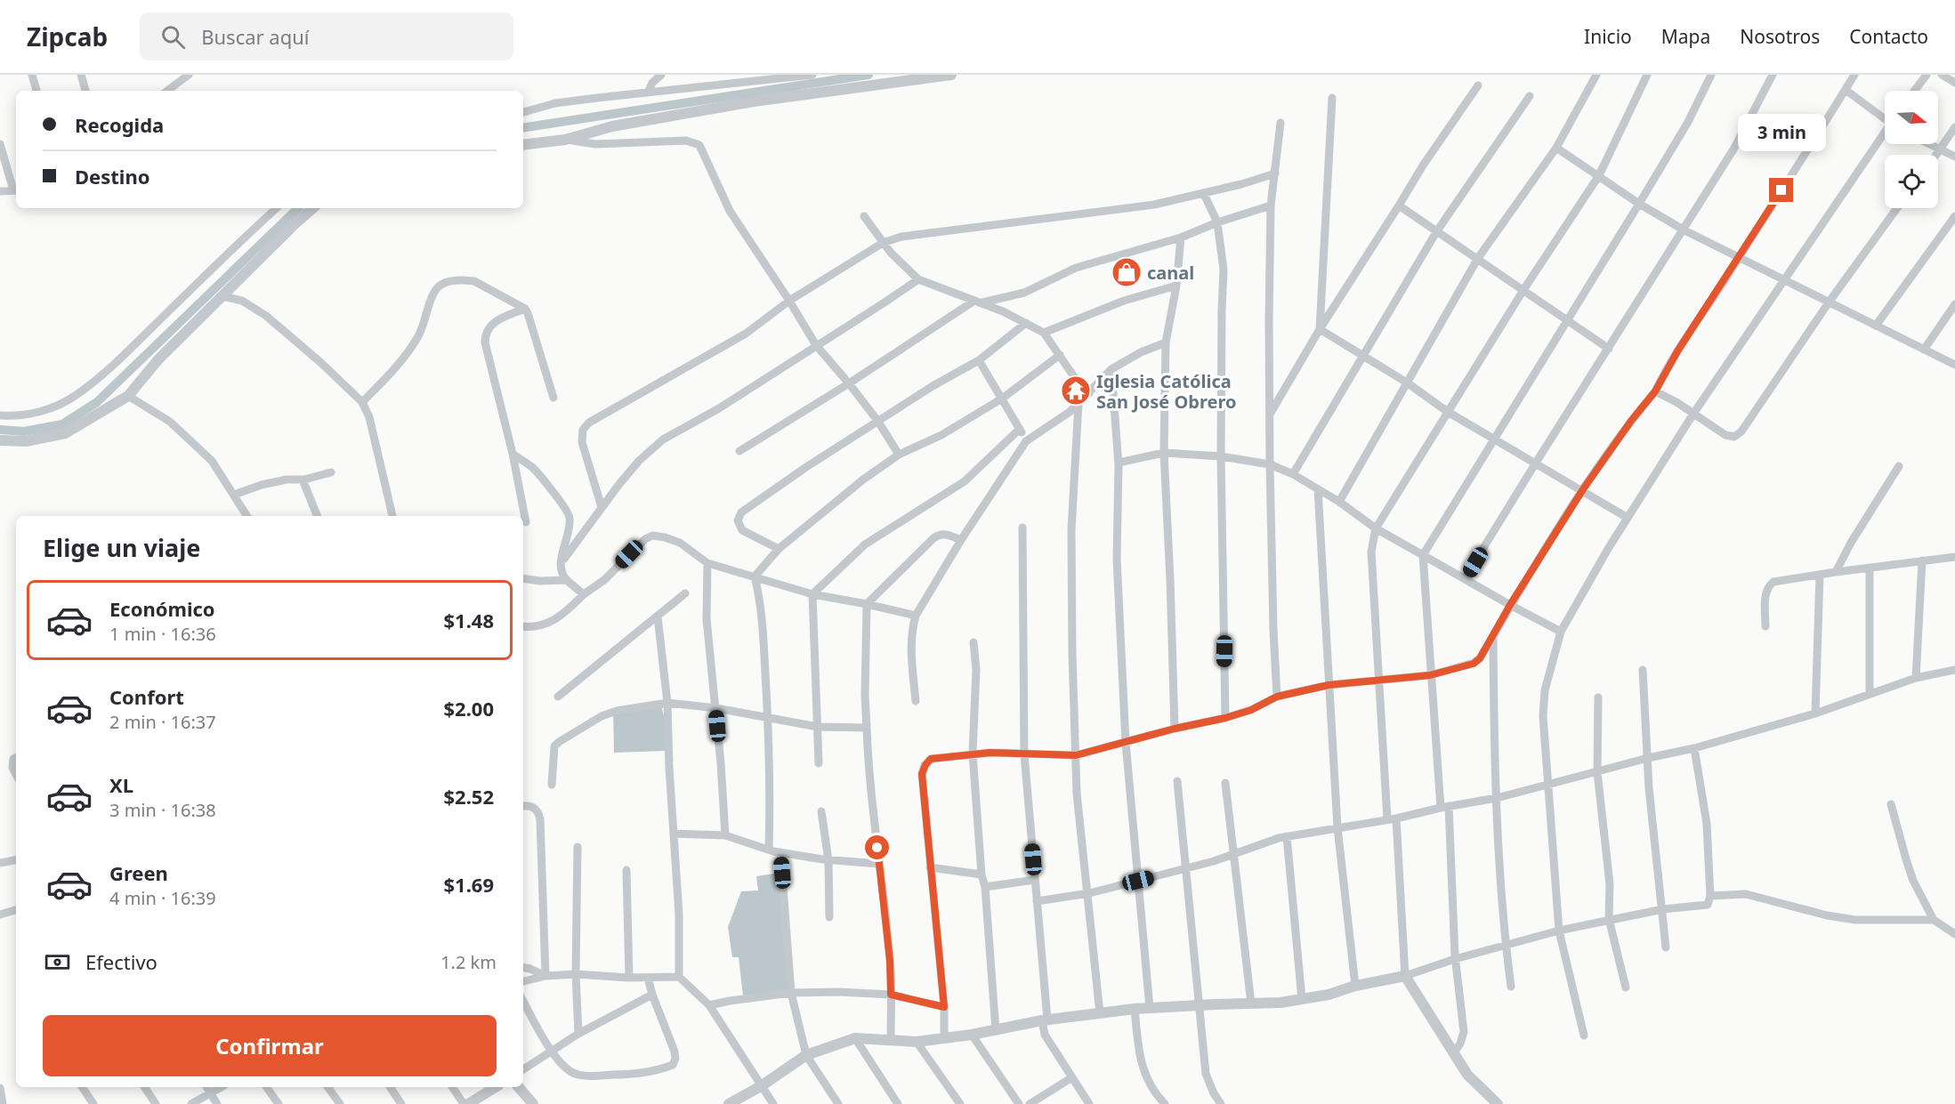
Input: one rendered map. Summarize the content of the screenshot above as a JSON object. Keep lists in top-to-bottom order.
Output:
{
  "places": {
    "shop": ["canal"],
    "temple": ["Iglesia Católica San José Obrero"]
  },
  "north": "right",
  "page": {
    "header": "Zipcab",
    "search": "Buscar aquí",
    "nav": [
      "Inicio",
      "Mapa",
      "Nosotros",
      "Contacto"
    ],
    "banner": ["Recogida", "Destino"],
    "bubble": "3 min",
    "heading": "Elige un viaje",
    "list": [
      {
        "name": "Económico",
        "note": "1 min · 16:36",
        "value": "$1.48"
      },
      {
        "name": "Confort",
        "note": "2 min · 16:37",
        "value": "$2.00"
      },
      {
        "name": "XL",
        "note": "3 min · 16:38",
        "value": "$2.52"
      },
      {
        "name": "Green",
        "note": "4 min · 16:39",
        "value": "$1.69"
      }
    ],
    "pay": ["Efectivo", "1.2 km"],
    "buttons": "Confirmar"
  }
}
